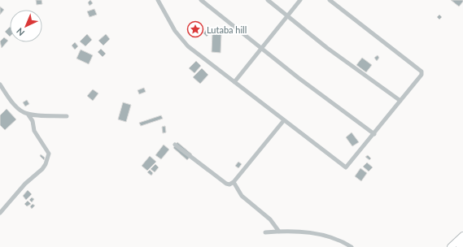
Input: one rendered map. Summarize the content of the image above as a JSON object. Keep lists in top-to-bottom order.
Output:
{
  "places": {
    "place": ["Lutaba hill"]
  },
  "north": "bottom left"
}
